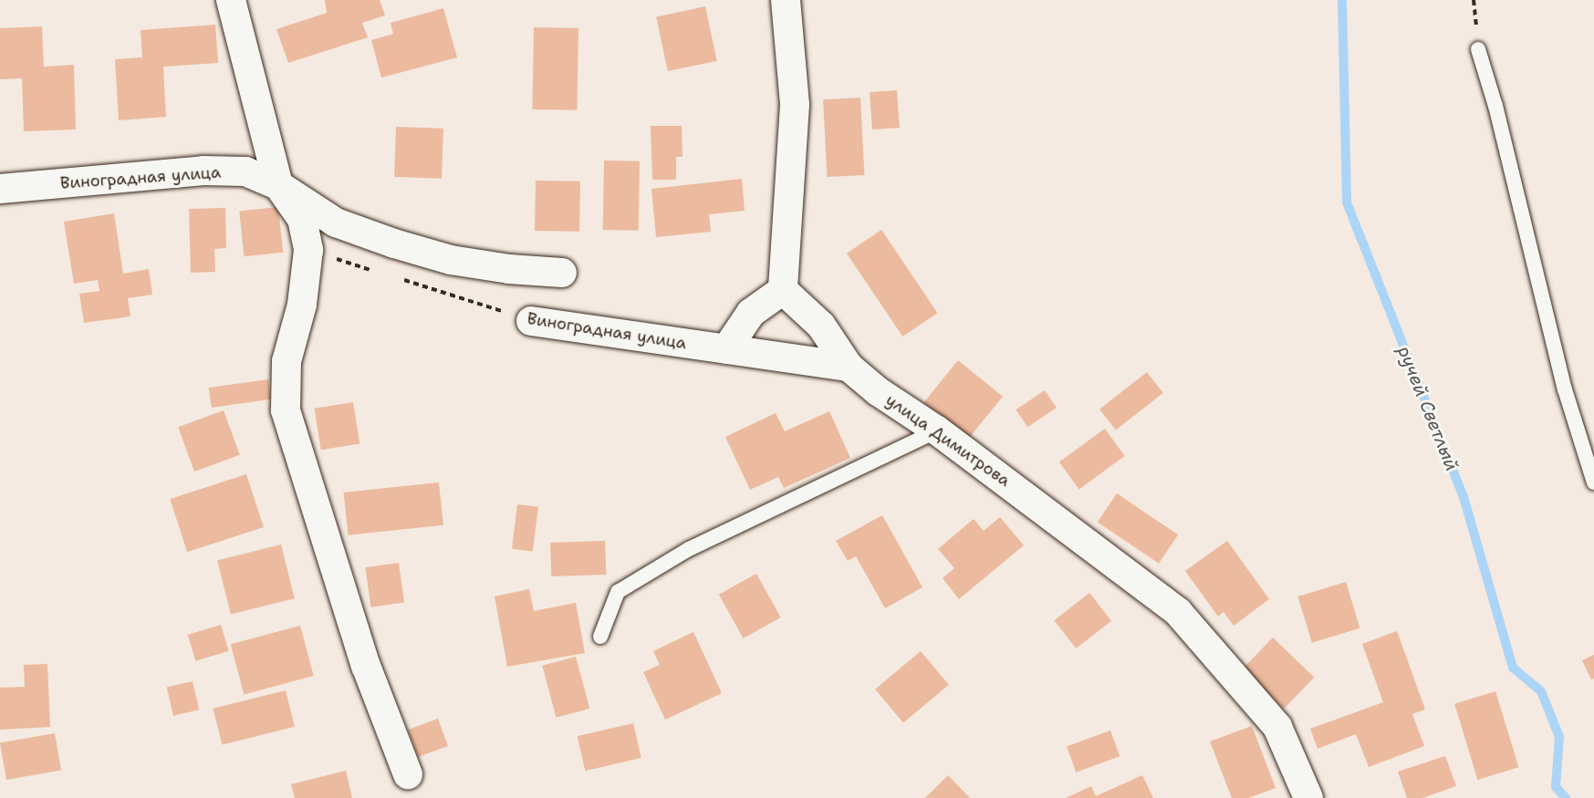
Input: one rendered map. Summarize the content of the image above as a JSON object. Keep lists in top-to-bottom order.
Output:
{
  "streets": {
    "street": ["Виноградная улица", "улица Димитрова"]
  },
  "crossings": [
    ["Виноградная улица", "улица Димитрова"]
  ],
  "water": ["ручей Светлый"]
}
